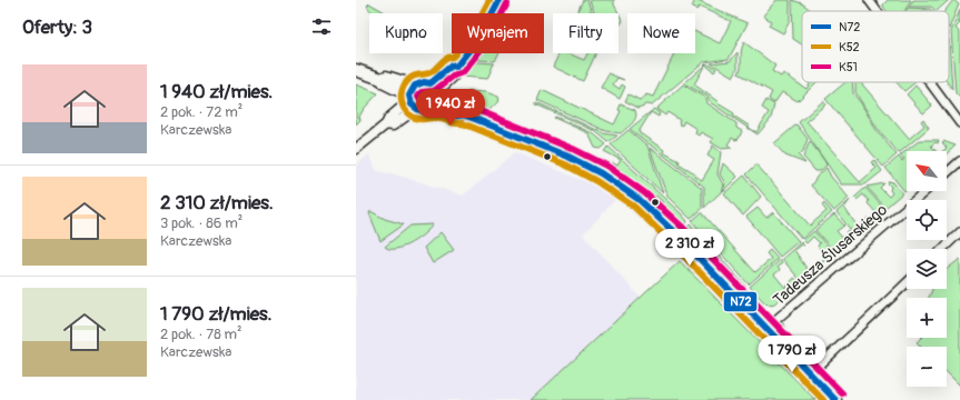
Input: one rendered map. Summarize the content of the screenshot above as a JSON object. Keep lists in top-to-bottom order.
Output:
{
  "streets": {
    "street": ["Tadeusza Ślusarskiego"]
  },
  "lines": ["transit line N72", "transit line K52", "transit line K51"],
  "legend": ["N72", "K52", "K51"],
  "north": "top left",
  "page": {
    "heading": "Oferty: 3",
    "chip": [
      "Kupno",
      "Wynajem",
      "Filtry",
      "Nowe"
    ],
    "list": [
      {
        "name": "1 940 zł/mies.",
        "note": "2 pok. · 72 m² · Karczewska"
      },
      {
        "name": "2 310 zł/mies.",
        "note": "3 pok. · 86 m² · Karczewska"
      },
      {
        "name": "1 790 zł/mies.",
        "note": "2 pok. · 78 m² · Karczewska"
      }
    ],
    "price": ["1 940 zł", "2 310 zł", "1 790 zł"],
    "map_buttons": ["+", "−"]
  }
}
